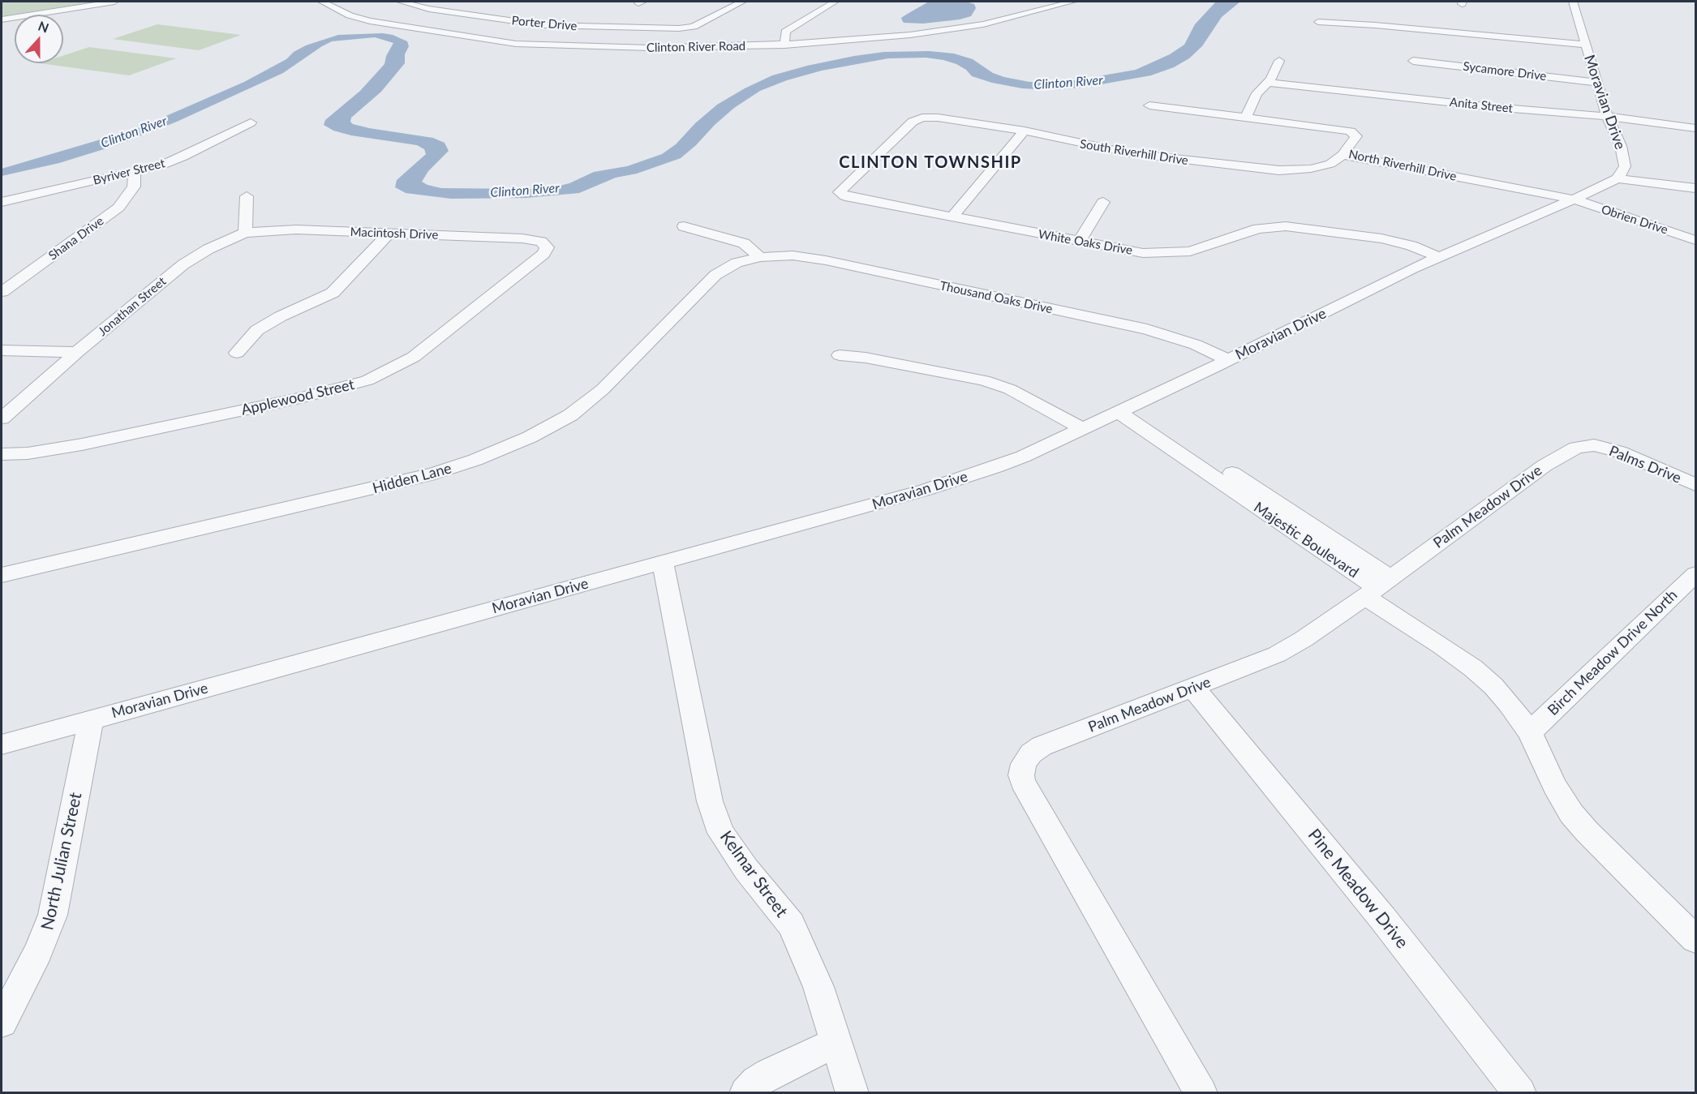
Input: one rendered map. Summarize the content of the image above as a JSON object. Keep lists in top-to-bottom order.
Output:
{
  "streets": {
    "street": [
      "Porter Drive",
      "Clinton River Road",
      "Sycamore Drive",
      "Moravian Drive",
      "Anita Street",
      "South Riverhill Drive",
      "North Riverhill Drive",
      "Byriver Street",
      "Obrien Drive",
      "Macintosh Drive",
      "Shana Drive",
      "White Oaks Drive",
      "Thousand Oaks Drive",
      "Jonathan Street",
      "Applewood Street",
      "Palms Drive",
      "Hidden Lane",
      "Palm Meadow Drive",
      "Majestic Boulevard",
      "Birch Meadow Drive North",
      "North Julian Street",
      "Kelmar Street",
      "Pine Meadow Drive"
    ]
  },
  "crossings": [
    ["Sycamore Drive", "Moravian Drive"],
    ["Moravian Drive", "Anita Street"],
    ["Moravian Drive", "North Riverhill Drive"],
    ["Moravian Drive", "Obrien Drive"],
    ["Moravian Drive", "White Oaks Drive"],
    ["Moravian Drive", "Thousand Oaks Drive"],
    ["Moravian Drive", "Majestic Boulevard"],
    ["Moravian Drive", "North Julian Street"],
    ["Moravian Drive", "Kelmar Street"],
    ["South Riverhill Drive", "North Riverhill Drive"],
    ["South Riverhill Drive", "White Oaks Drive"],
    ["North Riverhill Drive", "Obrien Drive"],
    ["Byriver Street", "Shana Drive"],
    ["Macintosh Drive", "Jonathan Street"],
    ["Macintosh Drive", "Applewood Street"],
    ["Thousand Oaks Drive", "Hidden Lane"],
    ["Palms Drive", "Palm Meadow Drive"],
    ["Palm Meadow Drive", "Majestic Boulevard"],
    ["Palm Meadow Drive", "Pine Meadow Drive"],
    ["Majestic Boulevard", "Birch Meadow Drive North"]
  ],
  "districts": ["CLINTON TOWNSHIP"],
  "water": ["Clinton River"],
  "north": "top"
}
